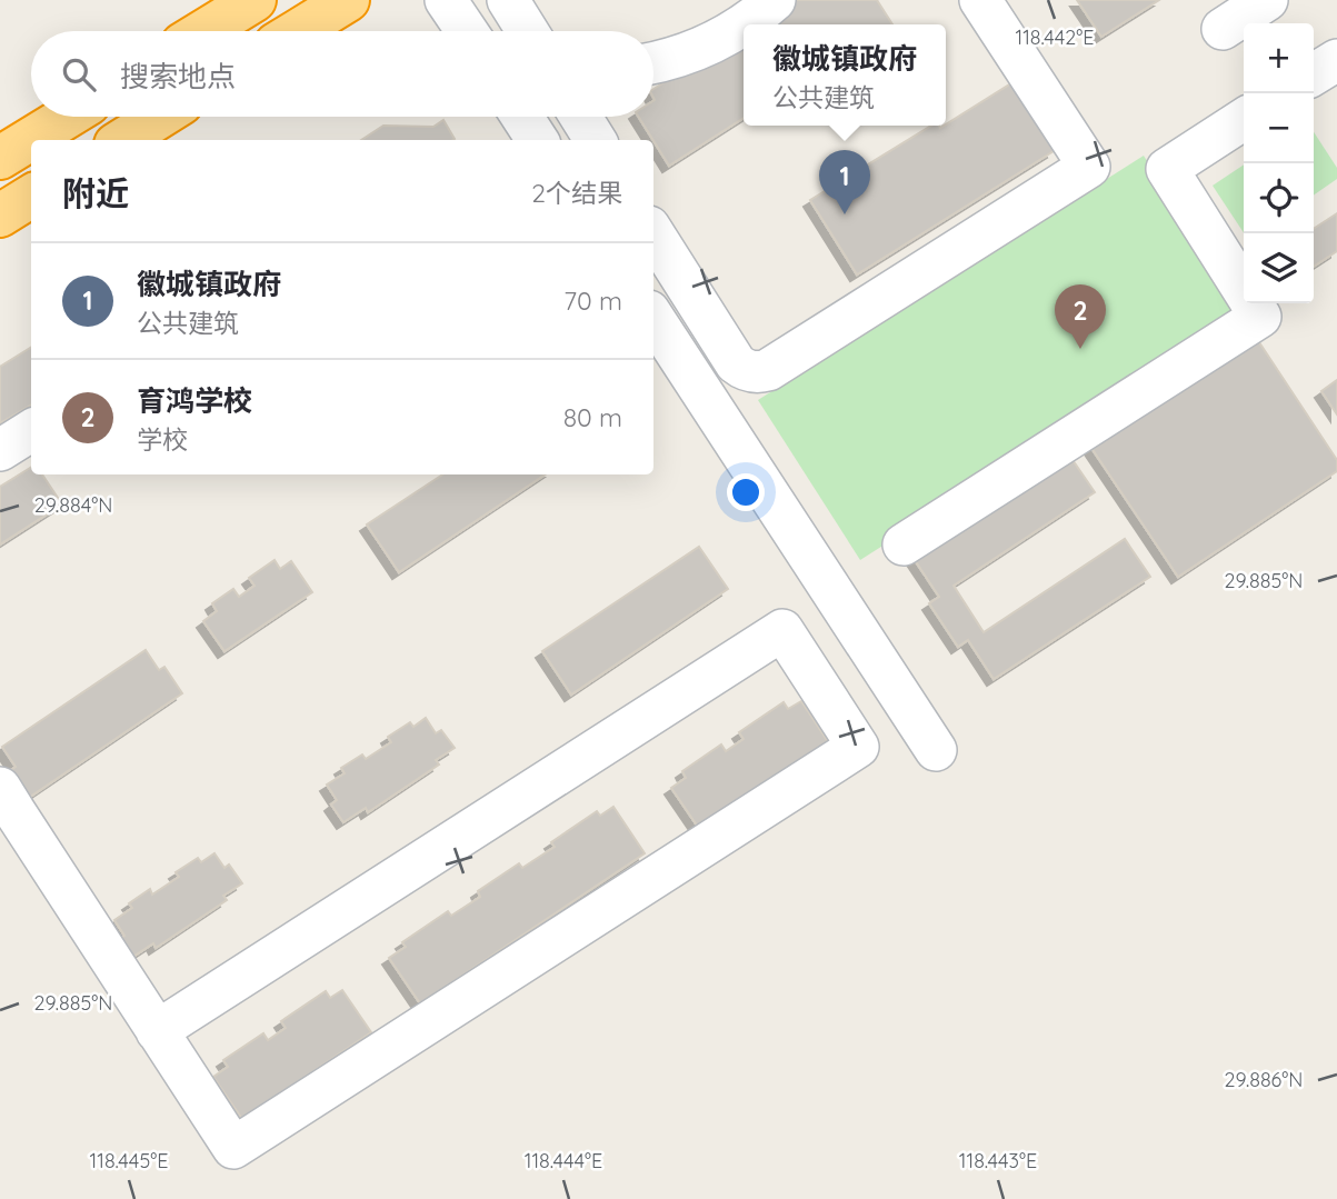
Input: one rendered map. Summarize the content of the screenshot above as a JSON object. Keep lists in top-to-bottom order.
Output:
{
  "page": {
    "map_buttons": ["+", "−"],
    "popup": ["徽城镇政府", "公共建筑"],
    "search": "搜索地点",
    "heading": ["附近", "2个结果"],
    "pins": ["1", "2"],
    "list": [
      {
        "mark": "1",
        "name": "徽城镇政府",
        "note": "公共建筑",
        "value": "70 m"
      },
      {
        "mark": "2",
        "name": "育鸿学校",
        "note": "学校",
        "value": "80 m"
      }
    ]
  },
  "coordinates": [
    "118.442°E",
    "29.884°N",
    "29.885°N",
    "29.886°N",
    "118.445°E",
    "118.444°E",
    "118.443°E"
  ]
}
